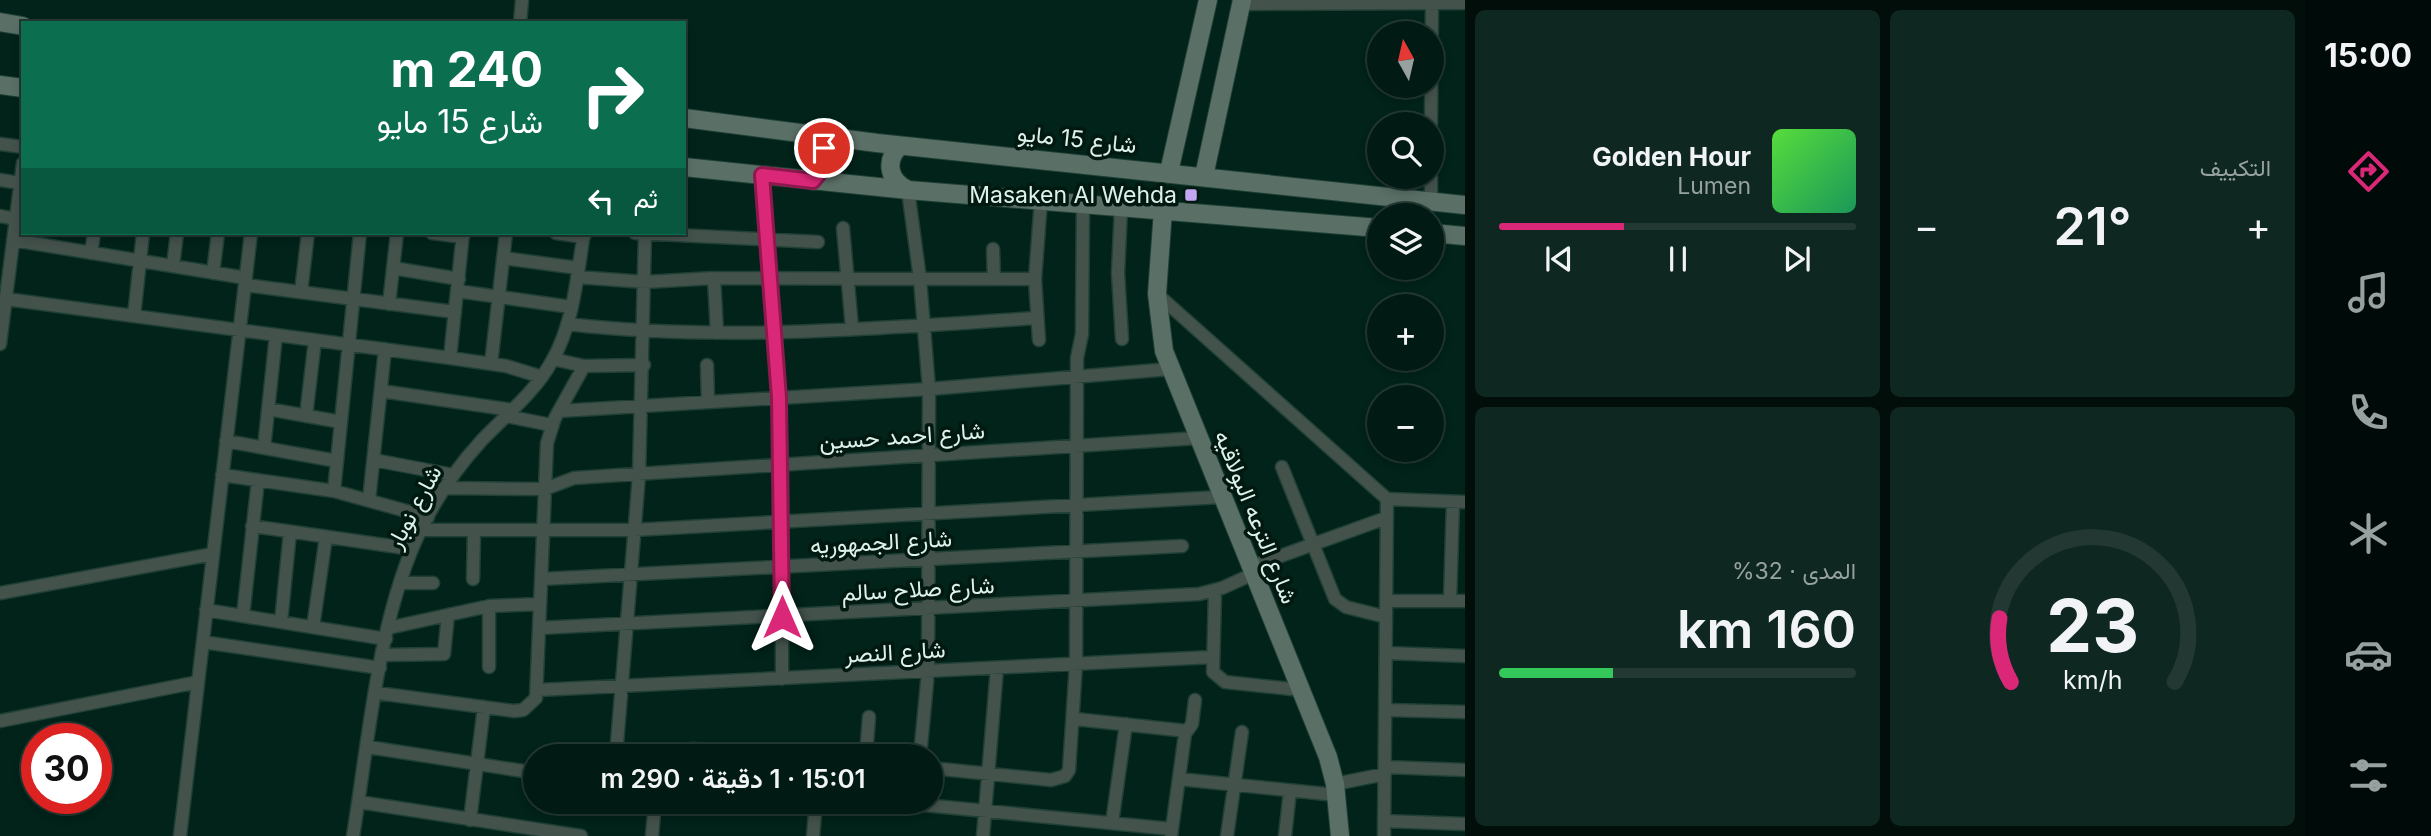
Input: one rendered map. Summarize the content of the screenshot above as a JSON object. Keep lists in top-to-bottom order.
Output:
{
  "streets": {
    "main road": ["شارع 15 مايو", "شارع الترعه البولاقيه"],
    "street": [
      "شارع احمد حسين",
      "شارع نوبار",
      "شارع الجمهوريه",
      "شارع صلاح سالم",
      "شارع النصر"
    ]
  },
  "crossings": [
    ["شارع احمد حسين", "شارع نوبار"],
    ["شارع احمد حسين", "شارع الترعه البولاقيه"],
    ["شارع الترعه البولاقيه", "شارع صلاح سالم"]
  ],
  "places": {
    "transit": ["Masaken Al Wehda"]
  },
  "north": "top",
  "page": {
    "tabs": "15:00",
    "tile": [
      "التكييف",
      ["المدى · 32%", "160 km"]
    ],
    "map_buttons": ["+", "−"],
    "turn": ["240 m", "شارع 15 مايو"],
    "song": ["Golden Hour", "Lumen"],
    "then": "ثم",
    "heat": ["−", "21°", "+"],
    "limit": "30",
    "trip": "15:01 · 1 دقيقة · 290 m",
    "gauge": ["23", "km/h"]
  }
}
